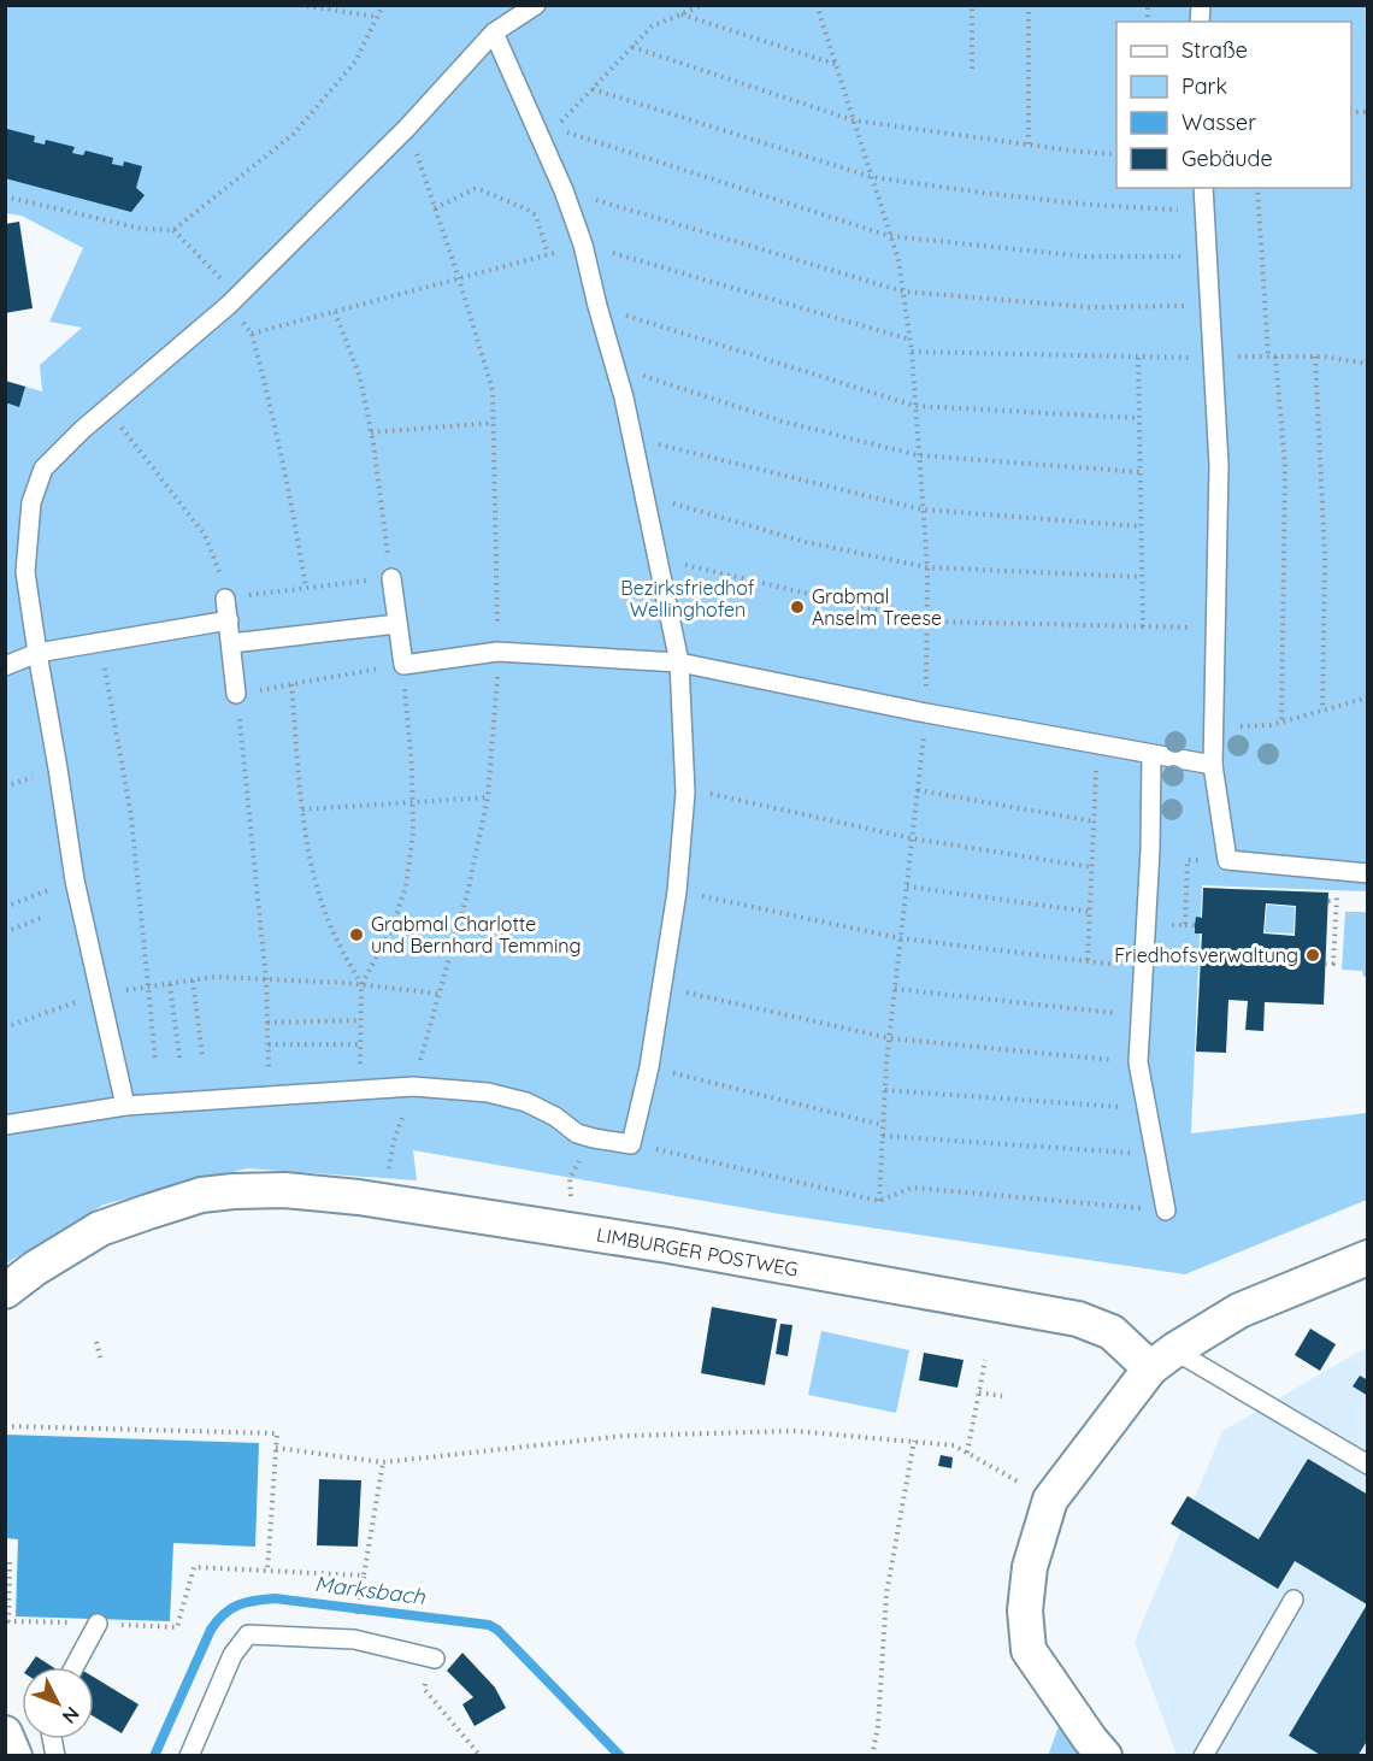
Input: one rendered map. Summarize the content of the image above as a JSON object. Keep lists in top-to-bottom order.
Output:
{
  "streets": {
    "street": ["LIMBURGER POSTWEG"]
  },
  "water": ["Marksbach"],
  "parks": ["Bezirksfriedhof Wellinghofen"],
  "places": ["Grabmal Anselm Treese", "Grabmal Charlotte und Bernhard Temming", "Friedhofsverwaltung"],
  "legend": [
    "Straße",
    "Park",
    "Wasser",
    "Gebäude"
  ],
  "north": "bottom right"
}
